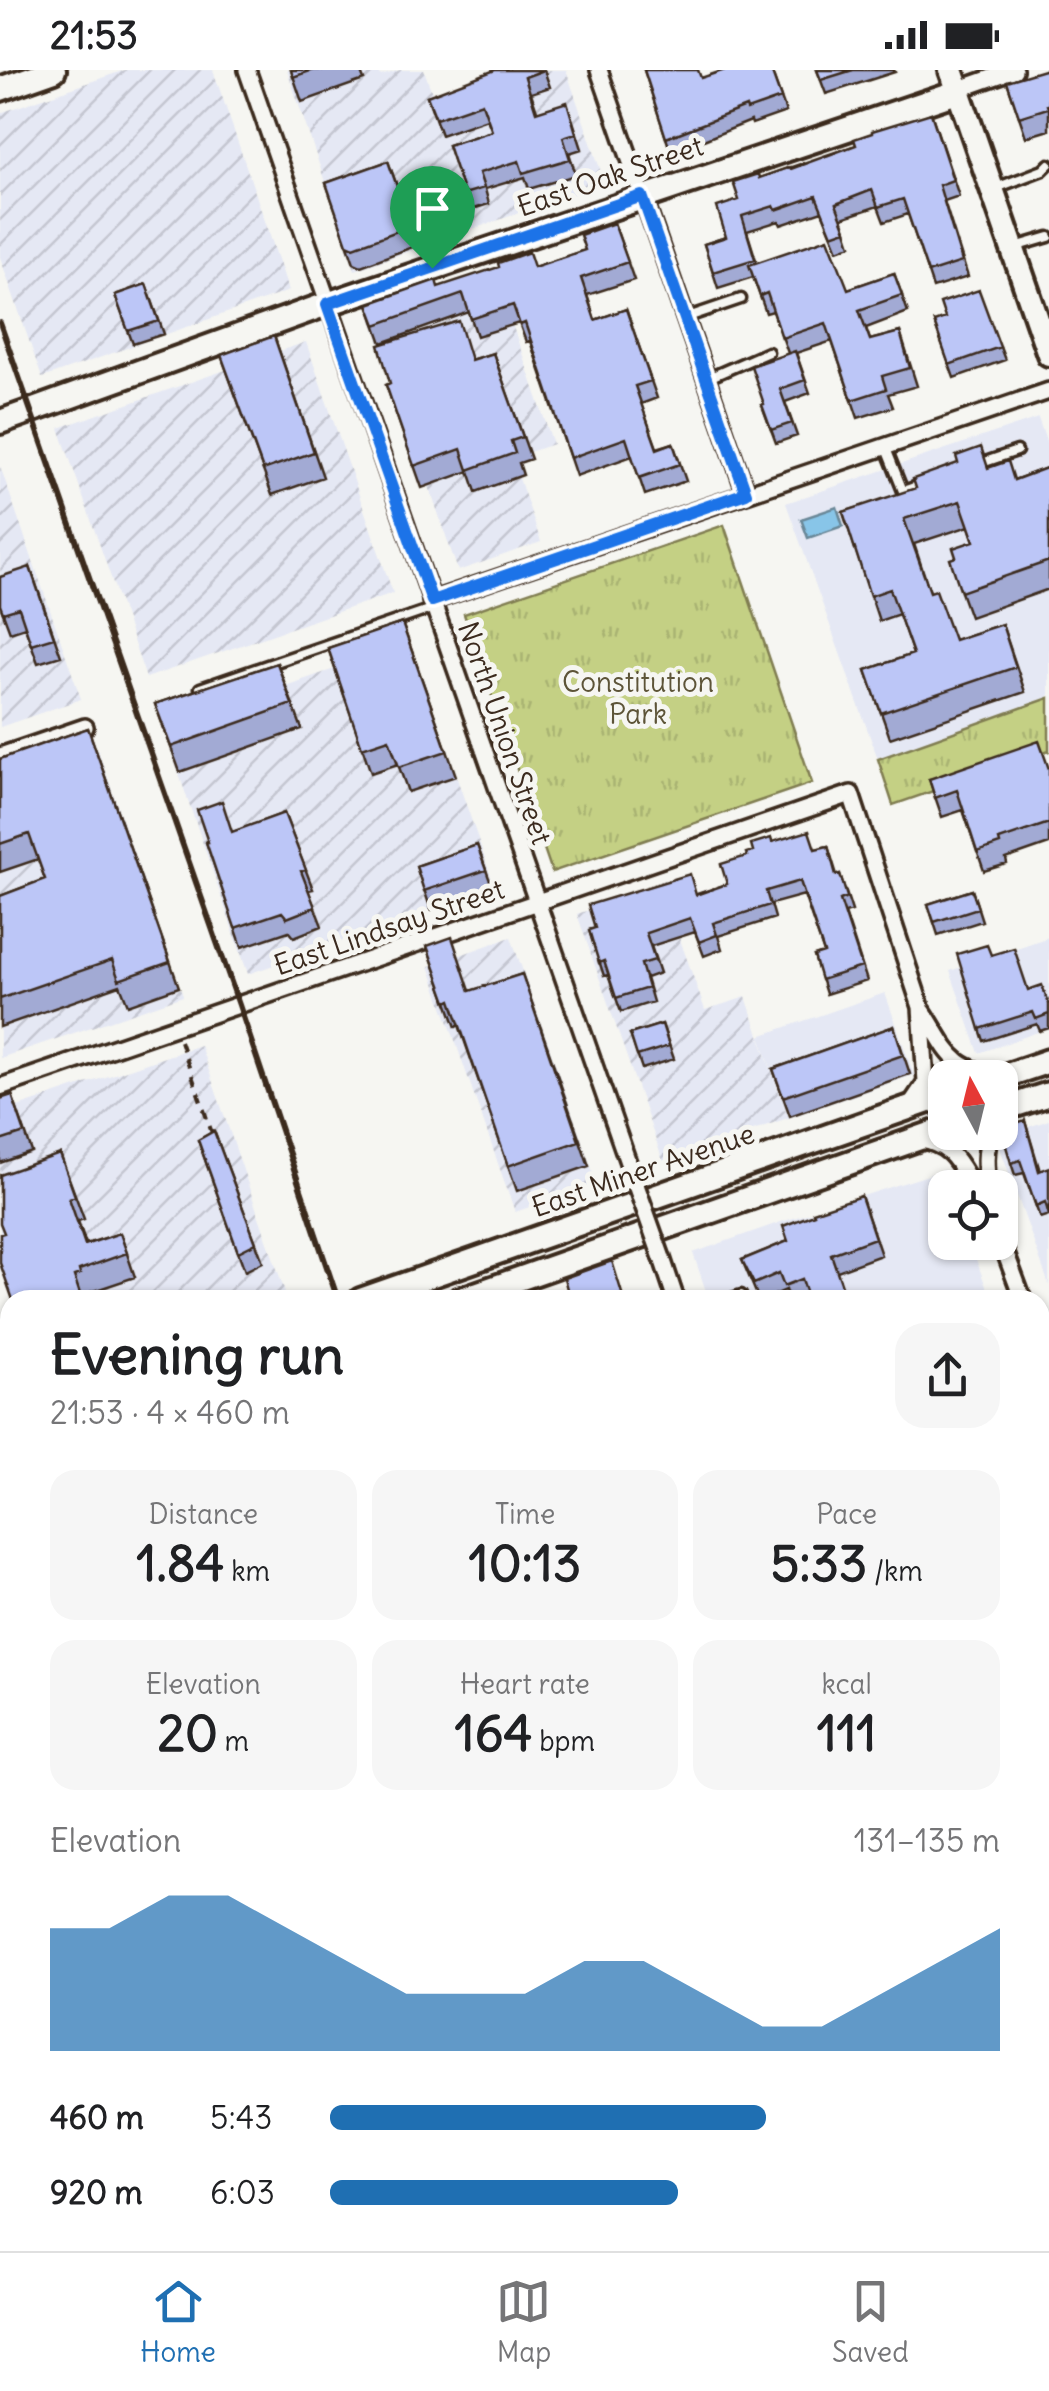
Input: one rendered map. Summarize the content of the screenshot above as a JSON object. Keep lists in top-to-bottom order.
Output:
{
  "streets": {
    "main road": ["East Oak Street", "East Miner Avenue"],
    "street": ["North Union Street", "East Lindsay Street"]
  },
  "crossings": [
    ["East Oak Street", "North Union Street"],
    ["North Union Street", "East Lindsay Street"]
  ],
  "parks": ["Constitution Park"],
  "north": "top",
  "page": {
    "status": "21:53",
    "heading": ["Evening run", "21:53 · 4 × 460 m"],
    "stats": [
      ["Distance", "1.84 km"],
      ["Time", "10:13"],
      ["Pace", "5:33 /km"],
      ["Elevation", "20 m"],
      ["Heart rate", "164 bpm"],
      ["kcal", "111"]
    ],
    "chart": ["Elevation", "131–135 m"],
    "list": [
      {
        "name": "460 m",
        "note": "5:43"
      },
      {
        "name": "920 m",
        "note": "6:03"
      }
    ],
    "tabs": ["Home", "Map", "Saved"]
  }
}
